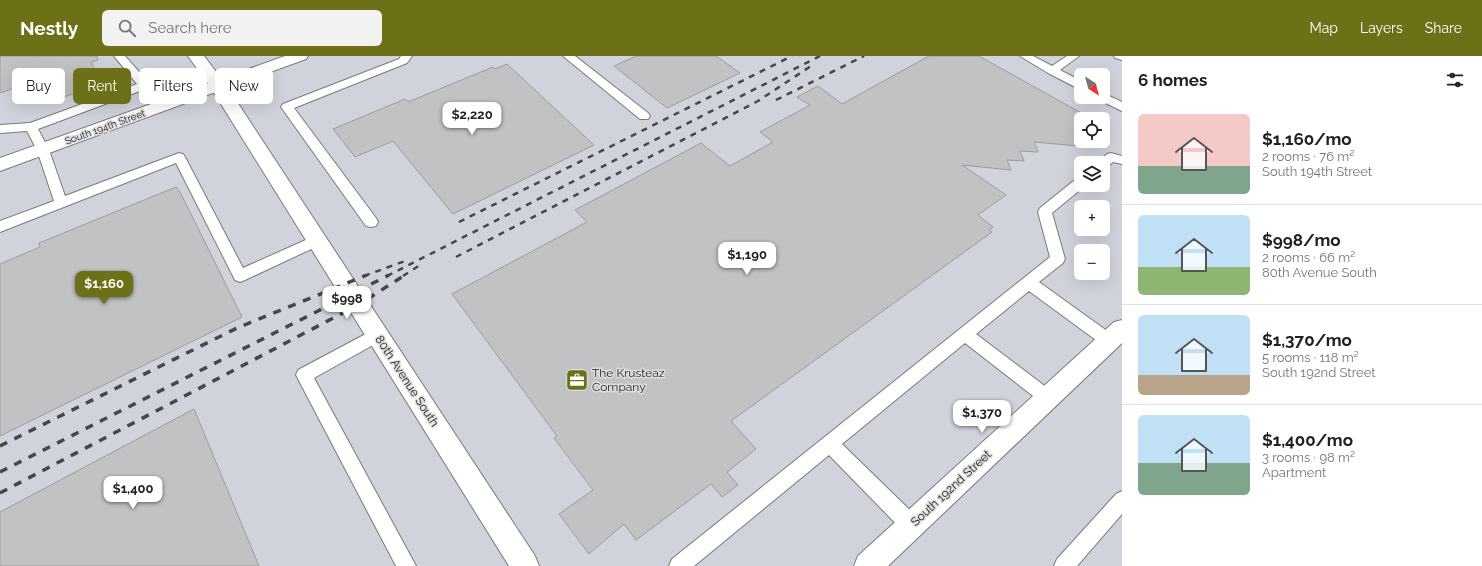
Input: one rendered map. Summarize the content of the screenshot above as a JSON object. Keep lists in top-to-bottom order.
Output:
{
  "streets": {
    "street": ["South 194th Street", "80th Avenue South", "South 192nd Street"]
  },
  "places": {
    "office": ["The Krusteaz Company"]
  },
  "north": "bottom right",
  "page": {
    "header": "Nestly",
    "search": "Search here",
    "nav": ["Map", "Layers", "Share"],
    "heading": "6 homes",
    "map_buttons": ["+", "−"],
    "chip": [
      "Buy",
      "Rent",
      "Filters",
      "New"
    ],
    "price": [
      "$2,220",
      "$1,190",
      "$1,160",
      "$998",
      "$1,370",
      "$1,400"
    ],
    "list": [
      {
        "name": "$1,160/mo",
        "note": "2 rooms · 76 m² · South 194th Street"
      },
      {
        "name": "$998/mo",
        "note": "2 rooms · 66 m² · 80th Avenue South"
      },
      {
        "name": "$1,370/mo",
        "note": "5 rooms · 118 m² · South 192nd Street"
      },
      {
        "name": "$1,400/mo",
        "note": "3 rooms · 98 m² · Apartment"
      }
    ]
  }
}
